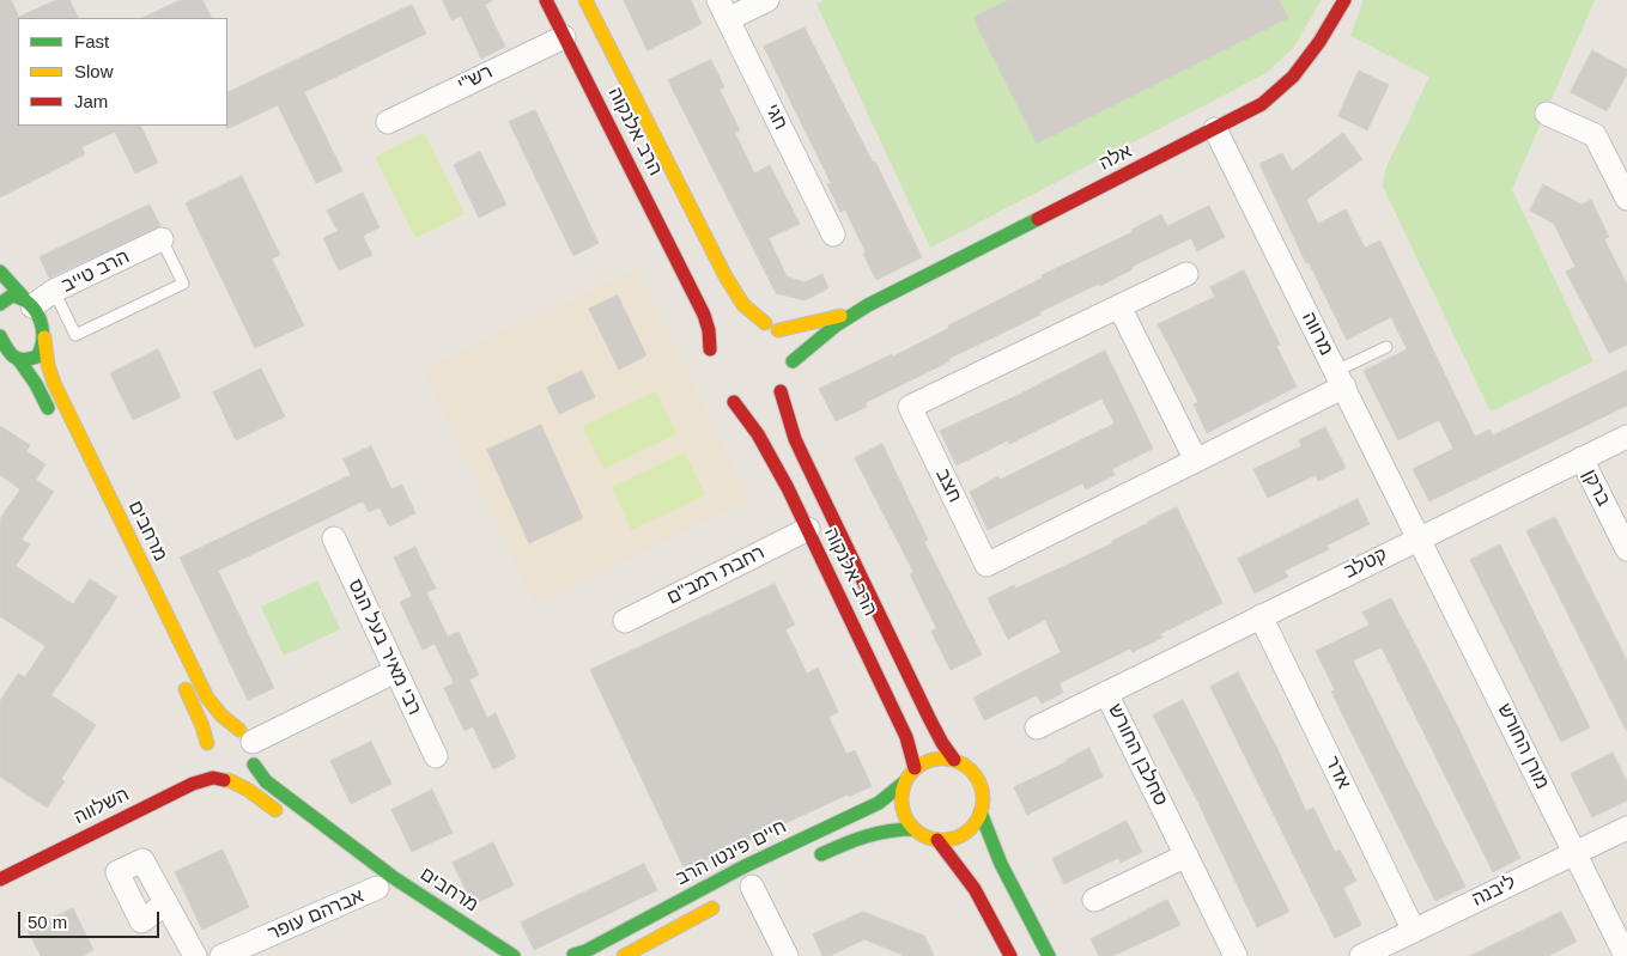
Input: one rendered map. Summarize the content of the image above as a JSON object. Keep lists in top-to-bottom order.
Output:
{
  "streets": {
    "street": [
      "רש\"י",
      "חגי",
      "הרב אלנקוה",
      "אלה",
      "הרב טייב",
      "מרווה",
      "חצב",
      "ברקן",
      "מרחבים",
      "קטלב",
      "רחבת רמב\"ם",
      "רבי מאיר בעל הנס",
      "מורן החורש",
      "סחלבן החורש",
      "אדר",
      "השלווה",
      "חיים פינטו הרב",
      "ליבנה",
      "אברהם עופר"
    ]
  },
  "crossings": [
    ["רש\"י", "הרב אלנקוה"],
    ["הרב אלנקוה", "אלה"],
    ["הרב אלנקוה", "רחבת רמב\"ם"],
    ["הרב אלנקוה", "חיים פינטו הרב"],
    ["אלה", "מרווה"],
    ["הרב טייב", "מרחבים"],
    ["מרווה", "חצב"],
    ["מרווה", "קטלב"],
    ["מרווה", "מורן החורש"],
    ["ברקן", "קטלב"],
    ["מרחבים", "השלווה"],
    ["קטלב", "מורן החורש"],
    ["קטלב", "סחלבן החורש"],
    ["קטלב", "אדר"],
    ["מורן החורש", "ליבנה"],
    ["אדר", "ליבנה"]
  ],
  "legend": ["Fast", "Slow", "Jam"],
  "scale_bar": "50 m"
}
